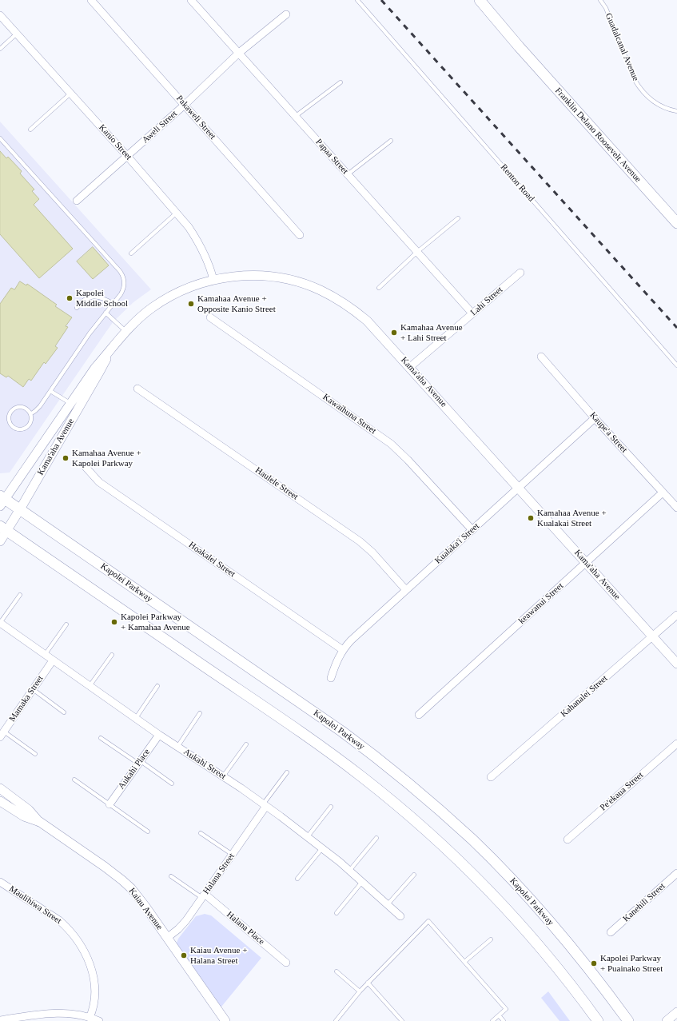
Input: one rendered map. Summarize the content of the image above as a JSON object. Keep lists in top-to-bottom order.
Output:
{
  "streets": {
    "main road": ["Franklin Delano Roosevelt Avenue", "Kapolei Parkway"],
    "street": [
      "Pakaweli Street",
      "Aweli Street",
      "Kanio Street",
      "Papaa Street",
      "Lahi Street",
      "Kama'aha Avenue",
      "Kawaihuna Street",
      "Kaupe'a Street",
      "Haulele Street",
      "Kualaka'i Street",
      "Hoakalei Street",
      "keawanui Street",
      "Kahanalei Street",
      "Mamaka Street",
      "Aukahi Street",
      "Aukahi Place",
      "Pe'ekaua Street",
      "Halana Street",
      "Kanehili Street",
      "Maulihiwa Street",
      "Kaiau Avenue",
      "Halana Place"
    ],
    "lane": ["Guadalcanal Avenue", "Renton Road"]
  },
  "crossings": [
    ["Pakaweli Street", "Aweli Street"],
    ["Aweli Street", "Kanio Street"],
    ["Aweli Street", "Papaa Street"],
    ["Kanio Street", "Kama'aha Avenue"],
    ["Papaa Street", "Lahi Street"],
    ["Lahi Street", "Kama'aha Avenue"],
    ["Kama'aha Avenue", "Kualaka'i Street"],
    ["Kama'aha Avenue", "Kapolei Parkway"],
    ["Kama'aha Avenue", "keawanui Street"],
    ["Kama'aha Avenue", "Kahanalei Street"],
    ["Kawaihuna Street", "Kualaka'i Street"],
    ["Kaupe'a Street", "Kualaka'i Street"],
    ["Kaupe'a Street", "keawanui Street"],
    ["Haulele Street", "Kualaka'i Street"],
    ["Kualaka'i Street", "Hoakalei Street"],
    ["Mamaka Street", "Aukahi Street"],
    ["Aukahi Street", "Aukahi Place"],
    ["Aukahi Street", "Halana Street"],
    ["Halana Street", "Kaiau Avenue"],
    ["Halana Street", "Halana Place"]
  ],
  "places": [
    "Kapolei Middle School",
    "Kamahaa Avenue + Opposite Kanio Street",
    "Kamahaa Avenue + Lahi Street",
    "Kamahaa Avenue + Kapolei Parkway",
    "Kamahaa Avenue + Kualakai Street",
    "Kapolei Parkway + Kamahaa Avenue",
    "Kaiau Avenue + Halana Street",
    "Kapolei Parkway + Puainako Street"
  ]
}
